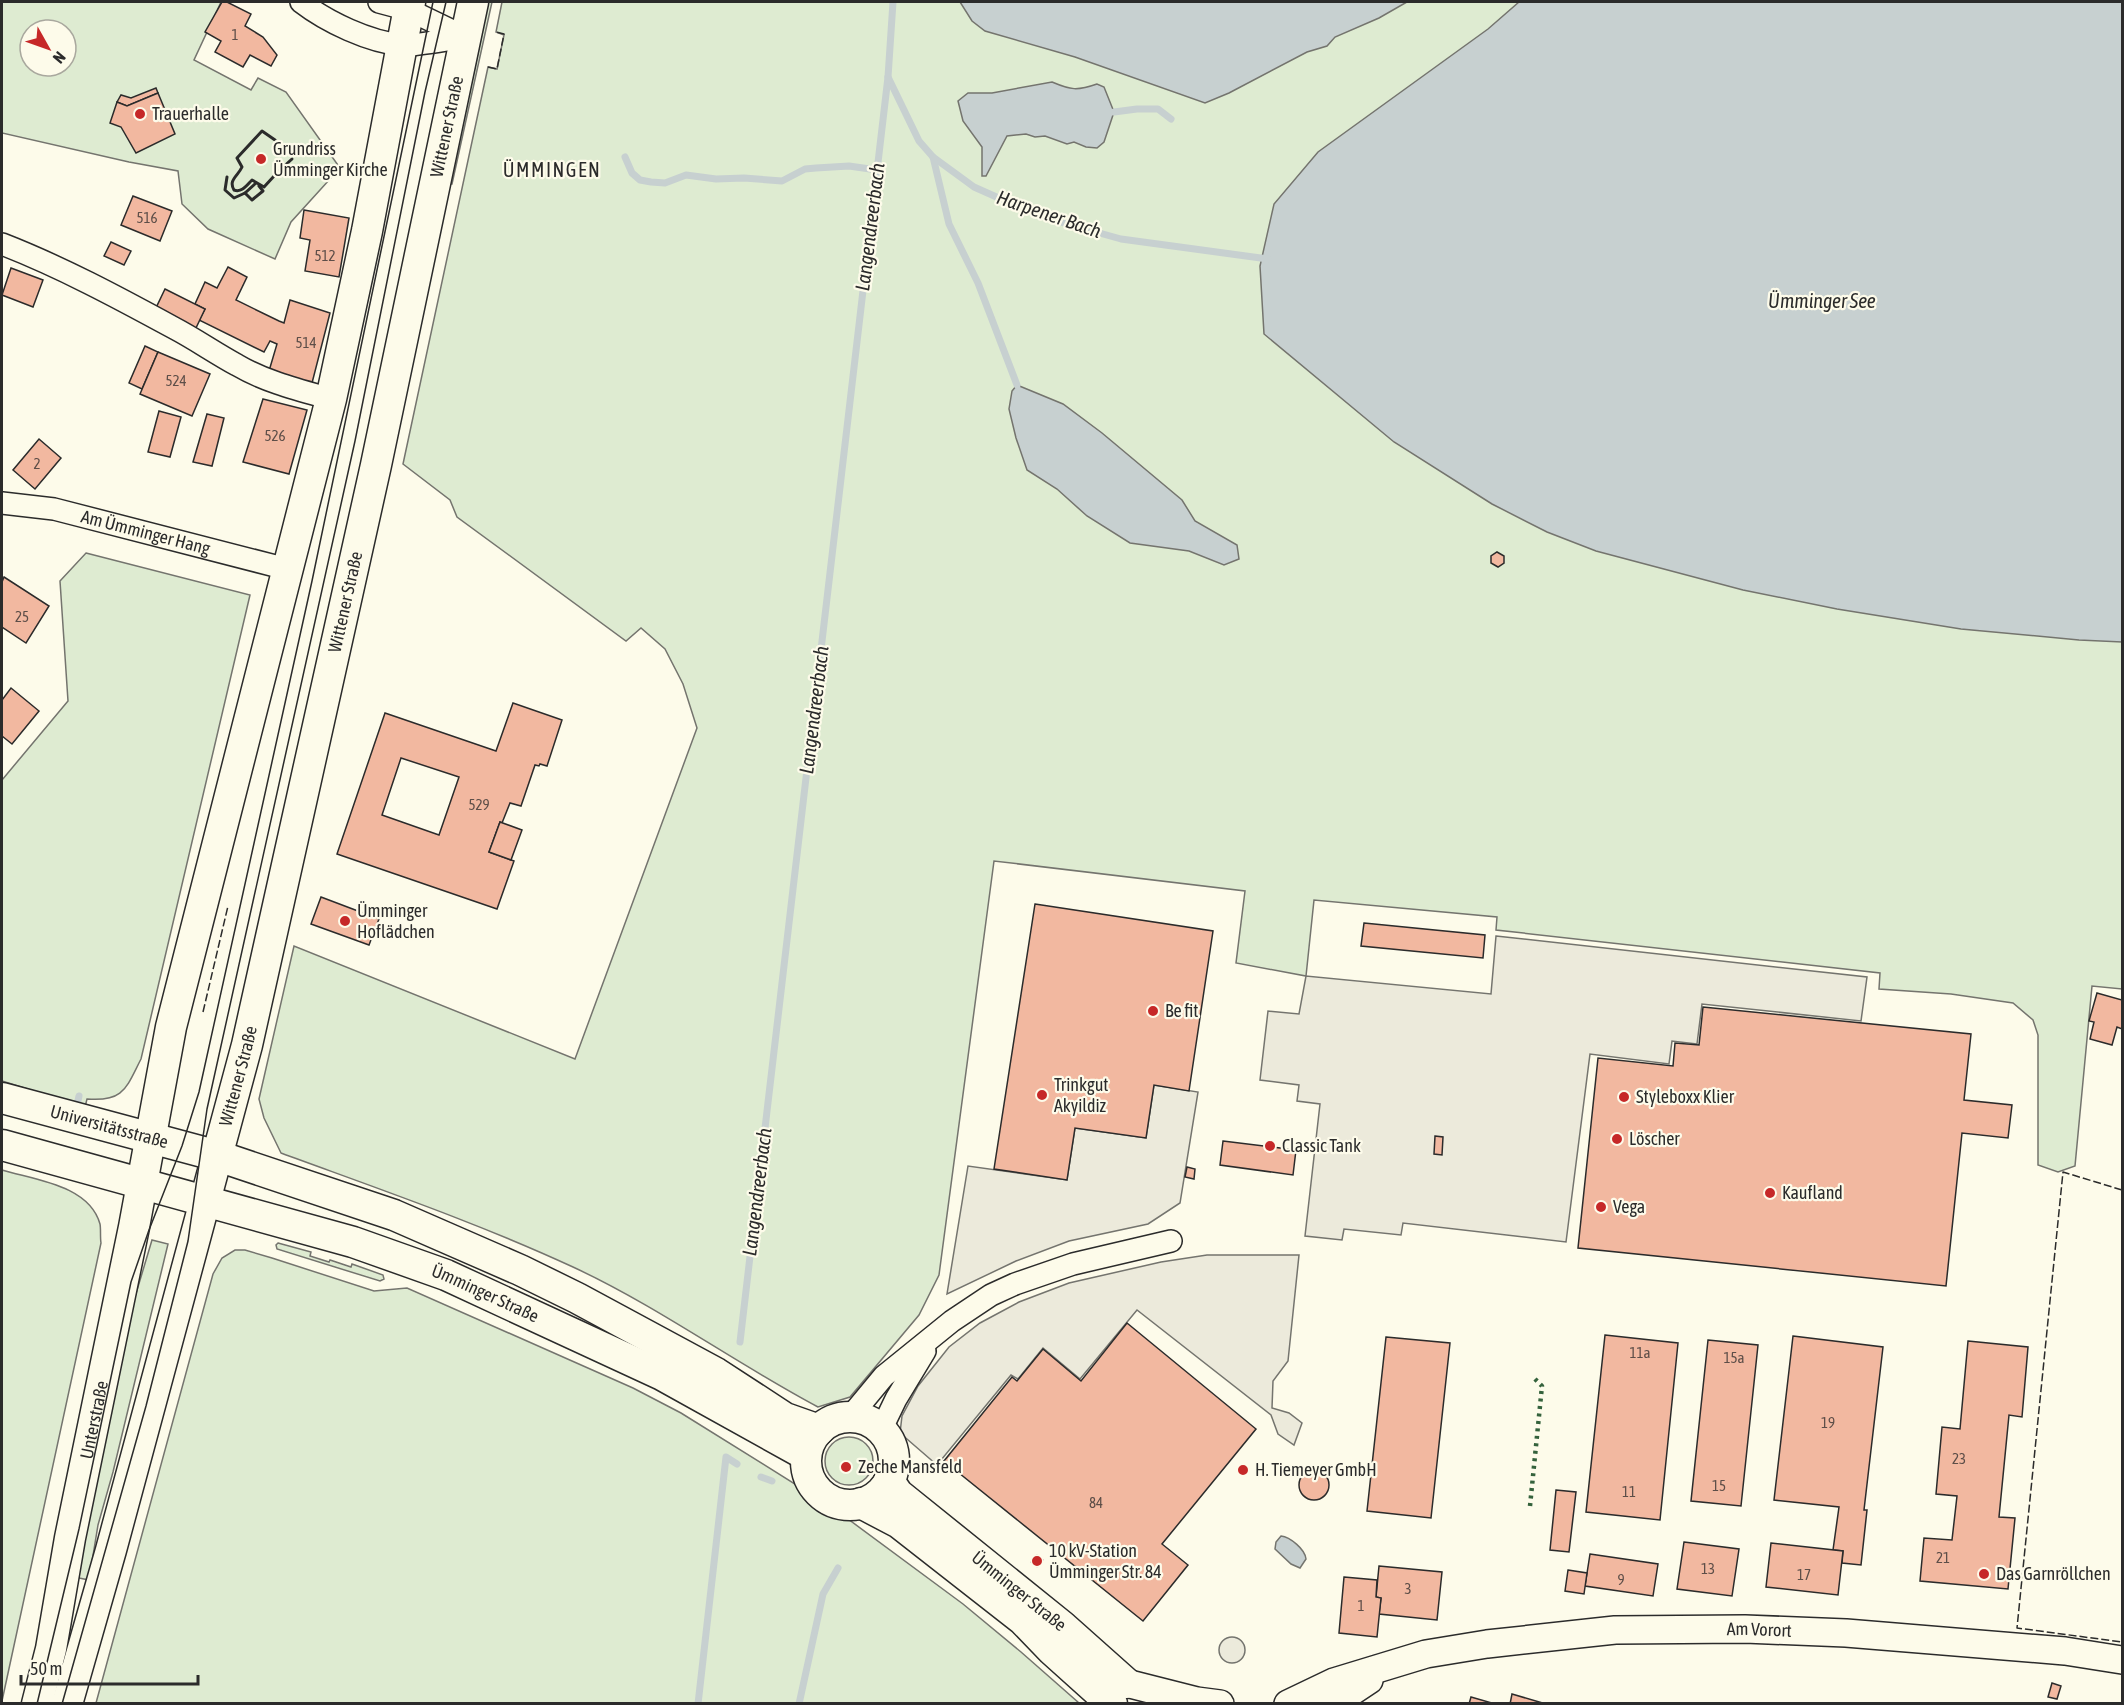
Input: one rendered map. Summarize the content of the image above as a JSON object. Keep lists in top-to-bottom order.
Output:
{
  "streets": {
    "main road": [
      "Wittener Straße",
      "Universitätsstraße",
      "Ümminger Straße",
      "Unterstraße"
    ],
    "street": ["Am Ümminger Hang", "Am Vorort"]
  },
  "crossings": [
    ["Wittener Straße", "Universitätsstraße"],
    ["Wittener Straße", "Ümminger Straße"],
    ["Universitätsstraße", "Ümminger Straße"],
    ["Universitätsstraße", "Unterstraße"],
    ["Ümminger Straße", "Unterstraße"]
  ],
  "districts": ["ÜMMINGEN"],
  "water": ["Harpener Bach", "Langendreerbach", "Ümminger See"],
  "places": [
    "Trauerhalle",
    "Grundriss Ümminger Kirche",
    "Ümminger Hoflädchen",
    "Be fit",
    "Trinkgut Akyildiz",
    "Styleboxx Klier",
    "Löscher",
    "Classic Tank",
    "Kaufland",
    "Vega",
    "Zeche Mansfeld",
    "H. Tiemeyer GmbH",
    "10 kV-Station Ümminger Str. 84",
    "Das Garnröllchen"
  ],
  "house_numbers": [
    "1",
    "516",
    "512",
    "514",
    "524",
    "526",
    "2",
    "25",
    "529",
    "11a",
    "15a",
    "19",
    "23",
    "15",
    "11",
    "84",
    "21",
    "13",
    "17",
    "9",
    "3",
    "1"
  ],
  "scale_bar": "50 m",
  "north": "bottom right"
}
